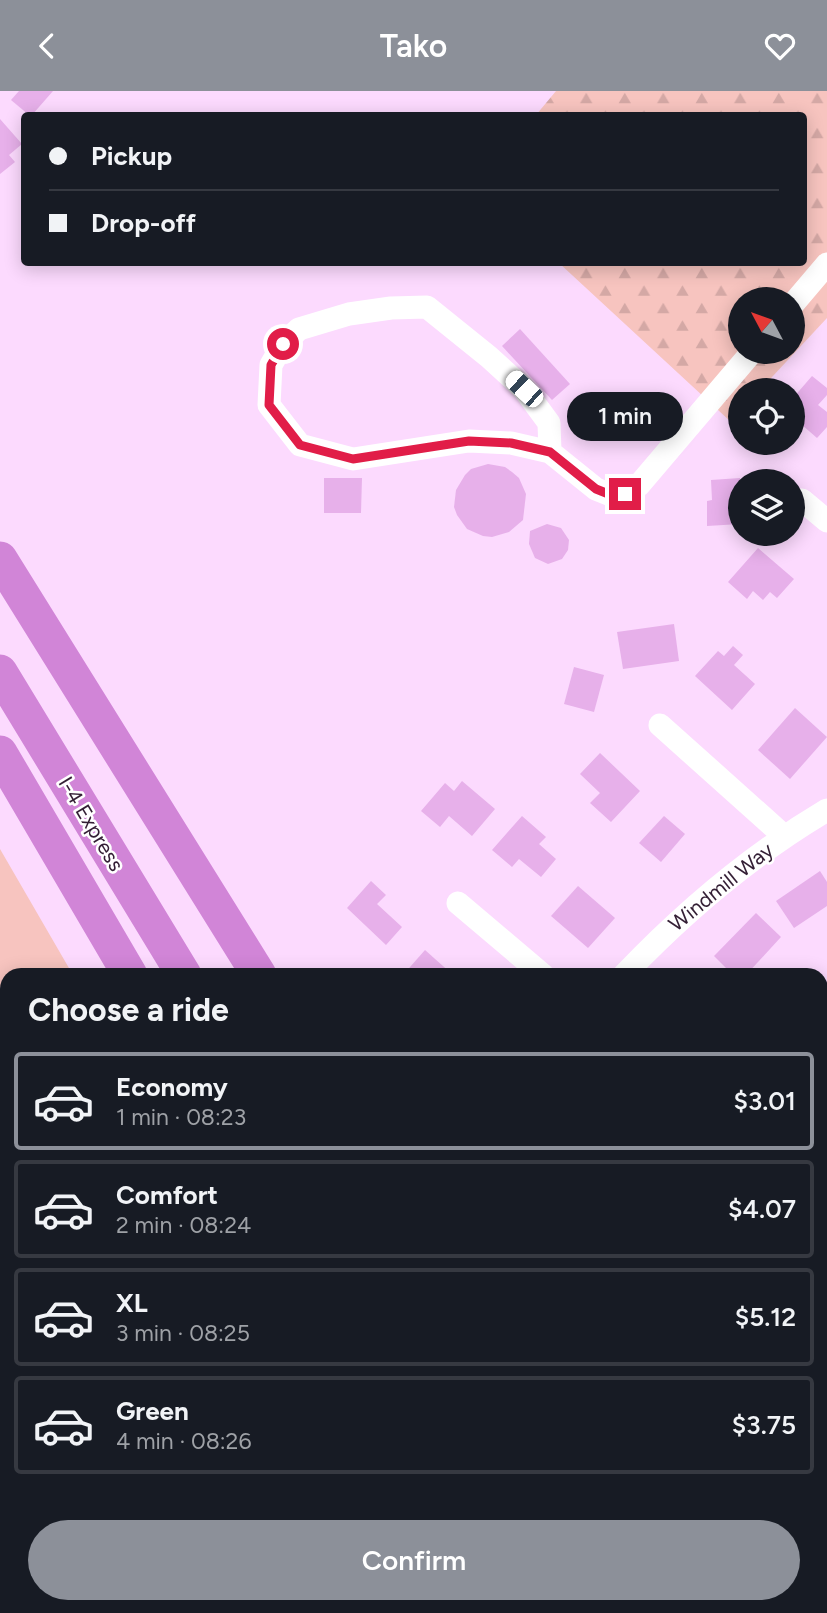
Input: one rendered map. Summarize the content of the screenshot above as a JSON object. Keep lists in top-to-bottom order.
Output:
{
  "streets": {
    "highway": ["I-4 Express"],
    "street": ["Windmill Way"]
  },
  "north": "top left",
  "page": {
    "header": "Tako",
    "banner": ["Pickup", "Drop-off"],
    "bubble": "1 min",
    "heading": "Choose a ride",
    "list": [
      {
        "name": "Economy",
        "note": "1 min · 08:23",
        "value": "$3.01"
      },
      {
        "name": "Comfort",
        "note": "2 min · 08:24",
        "value": "$4.07"
      },
      {
        "name": "XL",
        "note": "3 min · 08:25",
        "value": "$5.12"
      },
      {
        "name": "Green",
        "note": "4 min · 08:26",
        "value": "$3.75"
      }
    ],
    "buttons": "Confirm"
  }
}
